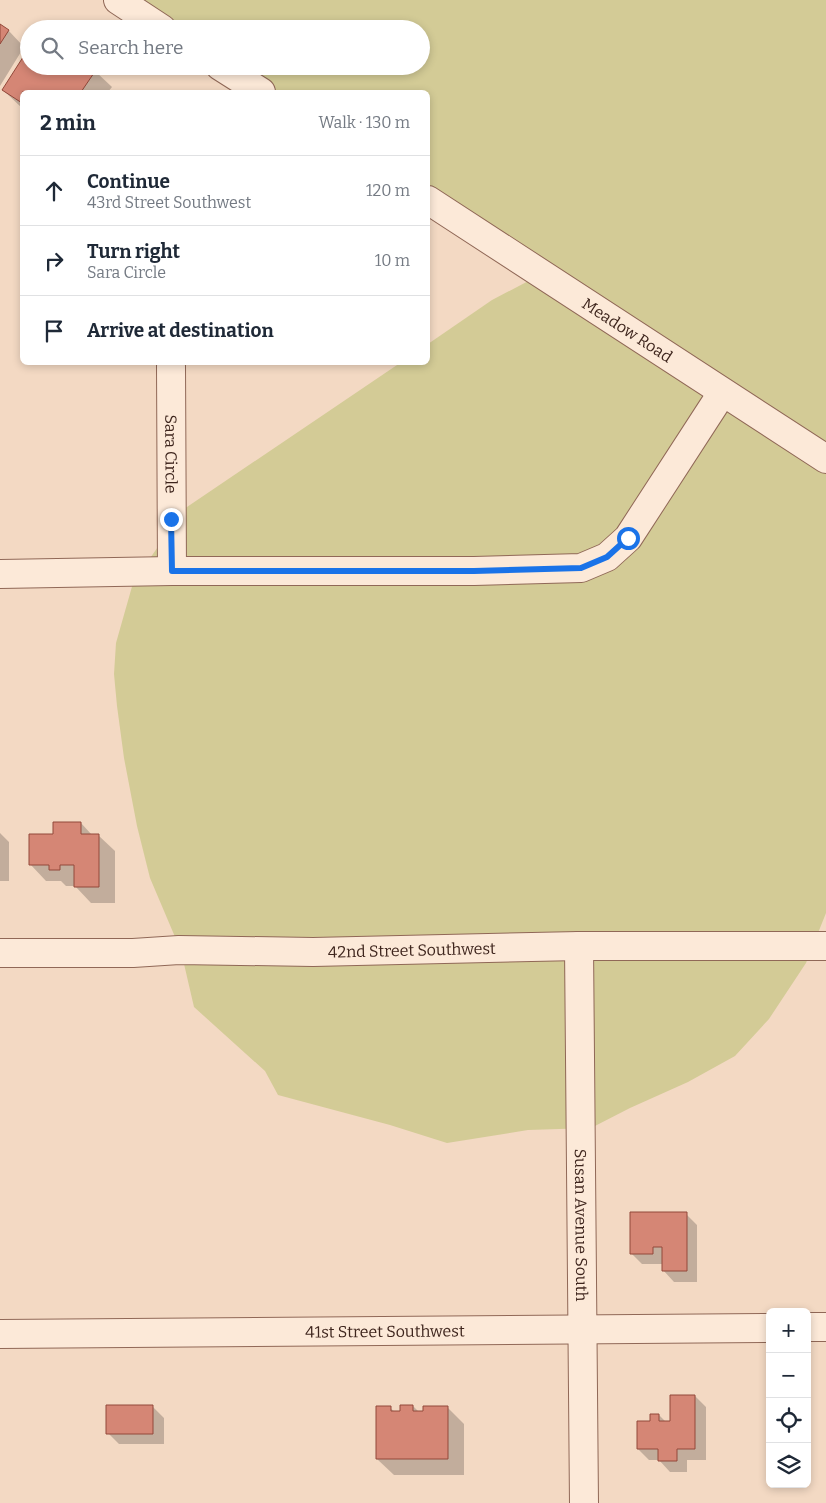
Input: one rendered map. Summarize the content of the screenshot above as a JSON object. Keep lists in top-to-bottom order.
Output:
{
  "streets": {
    "street": [
      "Meadow Road",
      "Sara Circle",
      "42nd Street Southwest",
      "Susan Avenue South",
      "41st Street Southwest"
    ]
  },
  "crossings": [
    ["42nd Street Southwest", "Susan Avenue South"],
    ["Susan Avenue South", "41st Street Southwest"]
  ],
  "page": {
    "search": "Search here",
    "heading": ["2 min", "Walk · 130 m"],
    "list": [
      ["Continue", "43rd Street Southwest", "120 m"],
      ["Turn right", "Sara Circle", "10 m"],
      "Arrive at destination"
    ],
    "map_buttons": ["+", "−"]
  }
}
